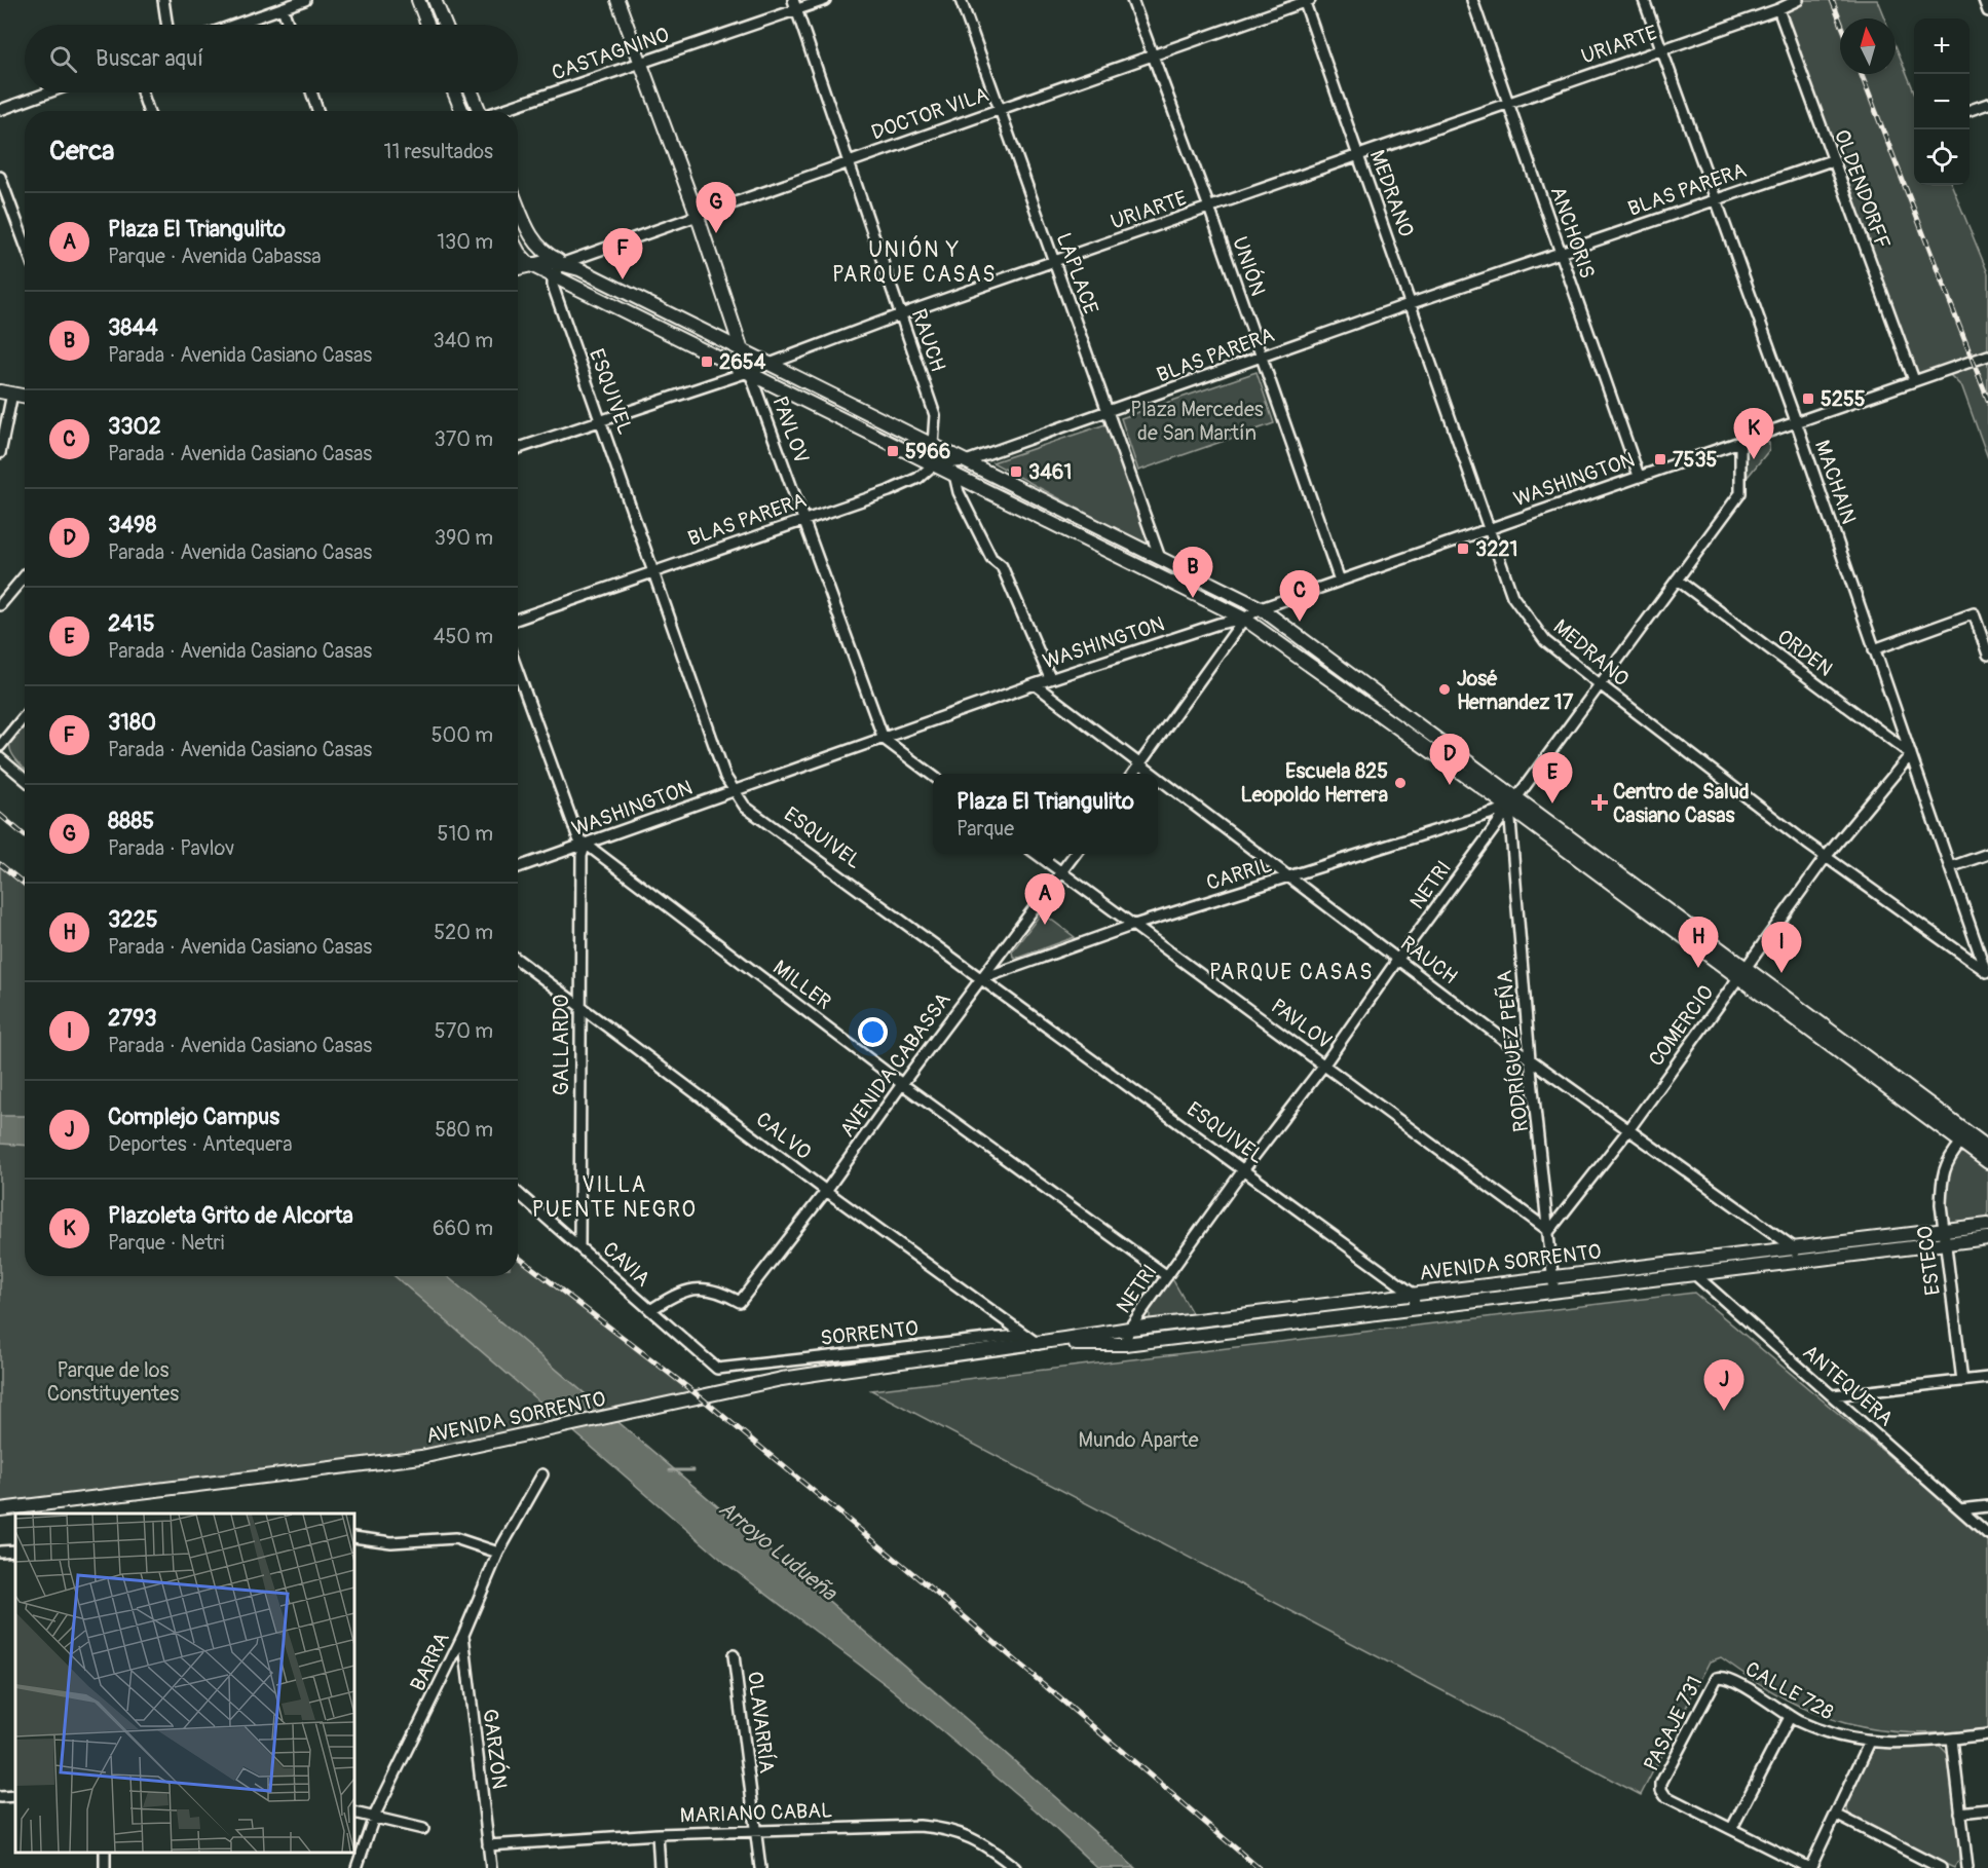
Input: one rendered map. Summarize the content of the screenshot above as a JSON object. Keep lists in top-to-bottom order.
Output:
{
  "streets": {
    "main road": ["PAVLOV", "AVENIDA SORRENTO"],
    "street": [
      "URIARTE",
      "CASTAGNINO",
      "DOCTOR VILA",
      "BLAS PARERA",
      "OLDENDORFF",
      "MEDRANO",
      "ANCHORIS",
      "UNIÓN",
      "LAPLACE",
      "RAUCH",
      "ESQUIVEL",
      "WASHINGTON",
      "MACHAIN",
      "ORDEN",
      "CARRIL",
      "NETRI",
      "MILLER",
      "COMERCIO",
      "GALLARDO",
      "RODRÍGUEZ PEÑA",
      "AVENIDA CABASSA",
      "CALVO",
      "ESTECO",
      "CAVIA",
      "SORRENTO",
      "ANTEQUERA",
      "BARRA",
      "CALLE 728",
      "OLAVARRÍA",
      "PASAJE 731",
      "GARZÓN",
      "MARIANO CABAL"
    ]
  },
  "crossings": [
    ["URIARTE", "OLDENDORFF"],
    ["URIARTE", "MEDRANO"],
    ["URIARTE", "ANCHORIS"],
    ["URIARTE", "UNIÓN"],
    ["URIARTE", "LAPLACE"],
    ["URIARTE", "RAUCH"],
    ["URIARTE", "ESQUIVEL"],
    ["URIARTE", "PAVLOV"],
    ["URIARTE", "MACHAIN"],
    ["CASTAGNINO", "RAUCH"],
    ["CASTAGNINO", "PAVLOV"],
    ["DOCTOR VILA", "MEDRANO"],
    ["DOCTOR VILA", "UNIÓN"],
    ["DOCTOR VILA", "LAPLACE"],
    ["DOCTOR VILA", "RAUCH"],
    ["DOCTOR VILA", "PAVLOV"],
    ["BLAS PARERA", "OLDENDORFF"],
    ["BLAS PARERA", "MEDRANO"],
    ["BLAS PARERA", "ANCHORIS"],
    ["BLAS PARERA", "UNIÓN"],
    ["BLAS PARERA", "LAPLACE"],
    ["BLAS PARERA", "ESQUIVEL"],
    ["BLAS PARERA", "PAVLOV"],
    ["BLAS PARERA", "MACHAIN"],
    ["OLDENDORFF", "WASHINGTON"],
    ["MEDRANO", "WASHINGTON"],
    ["MEDRANO", "MACHAIN"],
    ["MEDRANO", "NETRI"],
    ["MEDRANO", "COMERCIO"],
    ["ANCHORIS", "WASHINGTON"],
    ["UNIÓN", "WASHINGTON"],
    ["RAUCH", "WASHINGTON"],
    ["RAUCH", "CARRIL"],
    ["RAUCH", "NETRI"],
    ["RAUCH", "COMERCIO"],
    ["RAUCH", "RODRÍGUEZ PEÑA"],
    ["RAUCH", "AVENIDA SORRENTO"],
    ["ESQUIVEL", "WASHINGTON"],
    ["ESQUIVEL", "CARRIL"],
    ["ESQUIVEL", "NETRI"],
    ["ESQUIVEL", "AVENIDA CABASSA"],
    ["ESQUIVEL", "AVENIDA SORRENTO"],
    ["PAVLOV", "WASHINGTON"],
    ["PAVLOV", "CARRIL"],
    ["PAVLOV", "NETRI"],
    ["PAVLOV", "COMERCIO"],
    ["PAVLOV", "RODRÍGUEZ PEÑA"],
    ["PAVLOV", "AVENIDA CABASSA"],
    ["WASHINGTON", "MACHAIN"],
    ["WASHINGTON", "NETRI"],
    ["WASHINGTON", "MILLER"],
    ["WASHINGTON", "GALLARDO"],
    ["MACHAIN", "ORDEN"],
    ["MACHAIN", "COMERCIO"],
    ["ORDEN", "NETRI"],
    ["ORDEN", "COMERCIO"],
    ["CARRIL", "NETRI"],
    ["CARRIL", "RODRÍGUEZ PEÑA"],
    ["CARRIL", "AVENIDA CABASSA"],
    ["NETRI", "MILLER"],
    ["NETRI", "RODRÍGUEZ PEÑA"],
    ["NETRI", "AVENIDA SORRENTO"],
    ["MILLER", "GALLARDO"],
    ["MILLER", "AVENIDA CABASSA"],
    ["COMERCIO", "RODRÍGUEZ PEÑA"],
    ["GALLARDO", "CALVO"],
    ["GALLARDO", "CAVIA"],
    ["RODRÍGUEZ PEÑA", "AVENIDA SORRENTO"],
    ["AVENIDA CABASSA", "CALVO"],
    ["AVENIDA CABASSA", "CAVIA"],
    ["CALVO", "AVENIDA SORRENTO"],
    ["CALVO", "SORRENTO"],
    ["ESTECO", "AVENIDA SORRENTO"],
    ["AVENIDA SORRENTO", "ANTEQUERA"],
    ["CAVIA", "SORRENTO"],
    ["BARRA", "GARZÓN"],
    ["CALLE 728", "PASAJE 731"],
    ["OLAVARRÍA", "MARIANO CABAL"],
    ["GARZÓN", "MARIANO CABAL"]
  ],
  "districts": ["UNIÓN Y PARQUE CASAS", "PARQUE CASAS", "VILLA PUENTE NEGRO"],
  "water": ["Arroyo Ludueña"],
  "parks": ["Plaza Mercedes de San Martín", "Parque de los Constituyentes", "Mundo Aparte"],
  "places": {
    "transit": [
      "2654",
      "5255",
      "5966",
      "7535",
      "3461",
      "3221"
    ],
    "other": ["José Hernandez 17", "Escuela 825 Leopoldo Herrera"],
    "health": ["Centro de Salud Casiano Casas"]
  },
  "north": "top",
  "page": {
    "map_buttons": ["+", "−"],
    "search": "Buscar aquí",
    "heading": ["Cerca", "11 resultados"],
    "pins": [
      "G",
      "F",
      "K",
      "B",
      "C",
      "D",
      "E",
      "A",
      "H",
      "I",
      "J"
    ],
    "list": [
      {
        "mark": "A",
        "name": "Plaza El Triangulito",
        "note": "Parque · Avenida Cabassa",
        "value": "130 m"
      },
      {
        "mark": "B",
        "name": "3844",
        "note": "Parada · Avenida Casiano Casas",
        "value": "340 m"
      },
      {
        "mark": "C",
        "name": "3302",
        "note": "Parada · Avenida Casiano Casas",
        "value": "370 m"
      },
      {
        "mark": "D",
        "name": "3498",
        "note": "Parada · Avenida Casiano Casas",
        "value": "390 m"
      },
      {
        "mark": "E",
        "name": "2415",
        "note": "Parada · Avenida Casiano Casas",
        "value": "450 m"
      },
      {
        "mark": "F",
        "name": "3180",
        "note": "Parada · Avenida Casiano Casas",
        "value": "500 m"
      },
      {
        "mark": "G",
        "name": "8885",
        "note": "Parada · Pavlov",
        "value": "510 m"
      },
      {
        "mark": "H",
        "name": "3225",
        "note": "Parada · Avenida Casiano Casas",
        "value": "520 m"
      },
      {
        "mark": "I",
        "name": "2793",
        "note": "Parada · Avenida Casiano Casas",
        "value": "570 m"
      },
      {
        "mark": "J",
        "name": "Complejo Campus",
        "note": "Deportes · Antequera",
        "value": "580 m"
      },
      {
        "mark": "K",
        "name": "Plazoleta Grito de Alcorta",
        "note": "Parque · Netri",
        "value": "660 m"
      }
    ],
    "popup": ["Plaza El Triangulito", "Parque"]
  }
}
